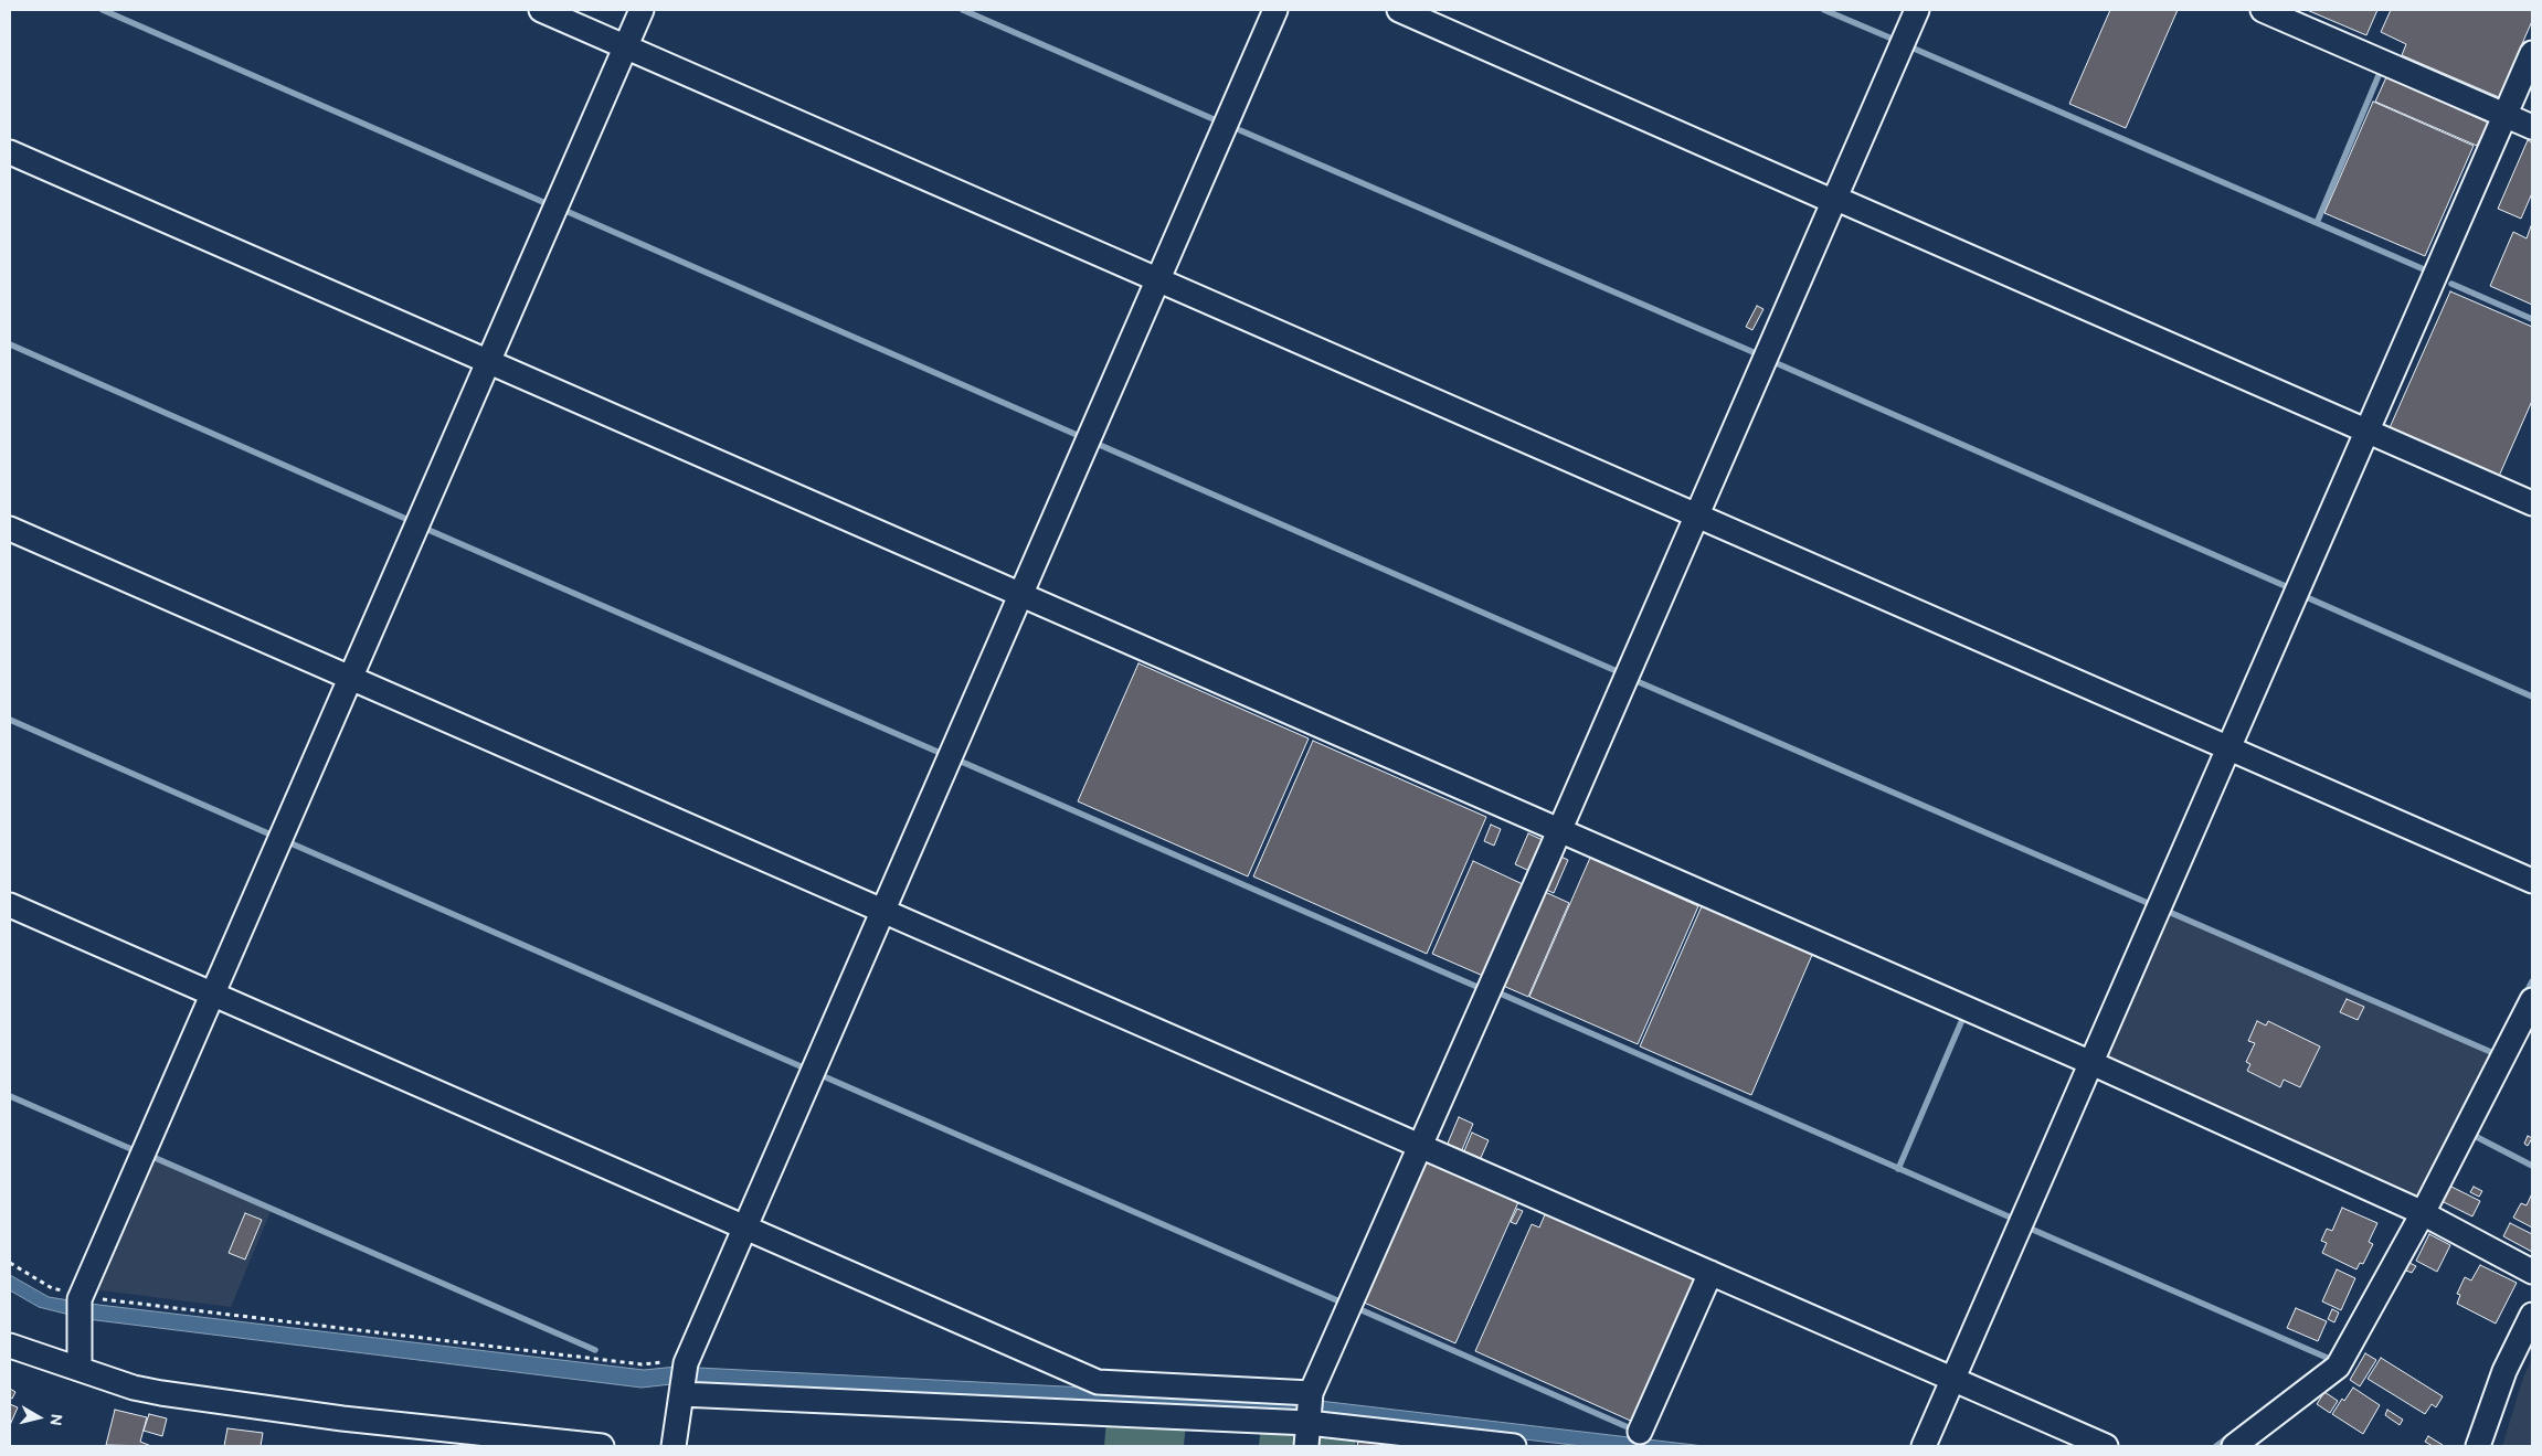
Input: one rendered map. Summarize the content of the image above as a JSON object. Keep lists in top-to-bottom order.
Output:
{
  "north": "right"
}
